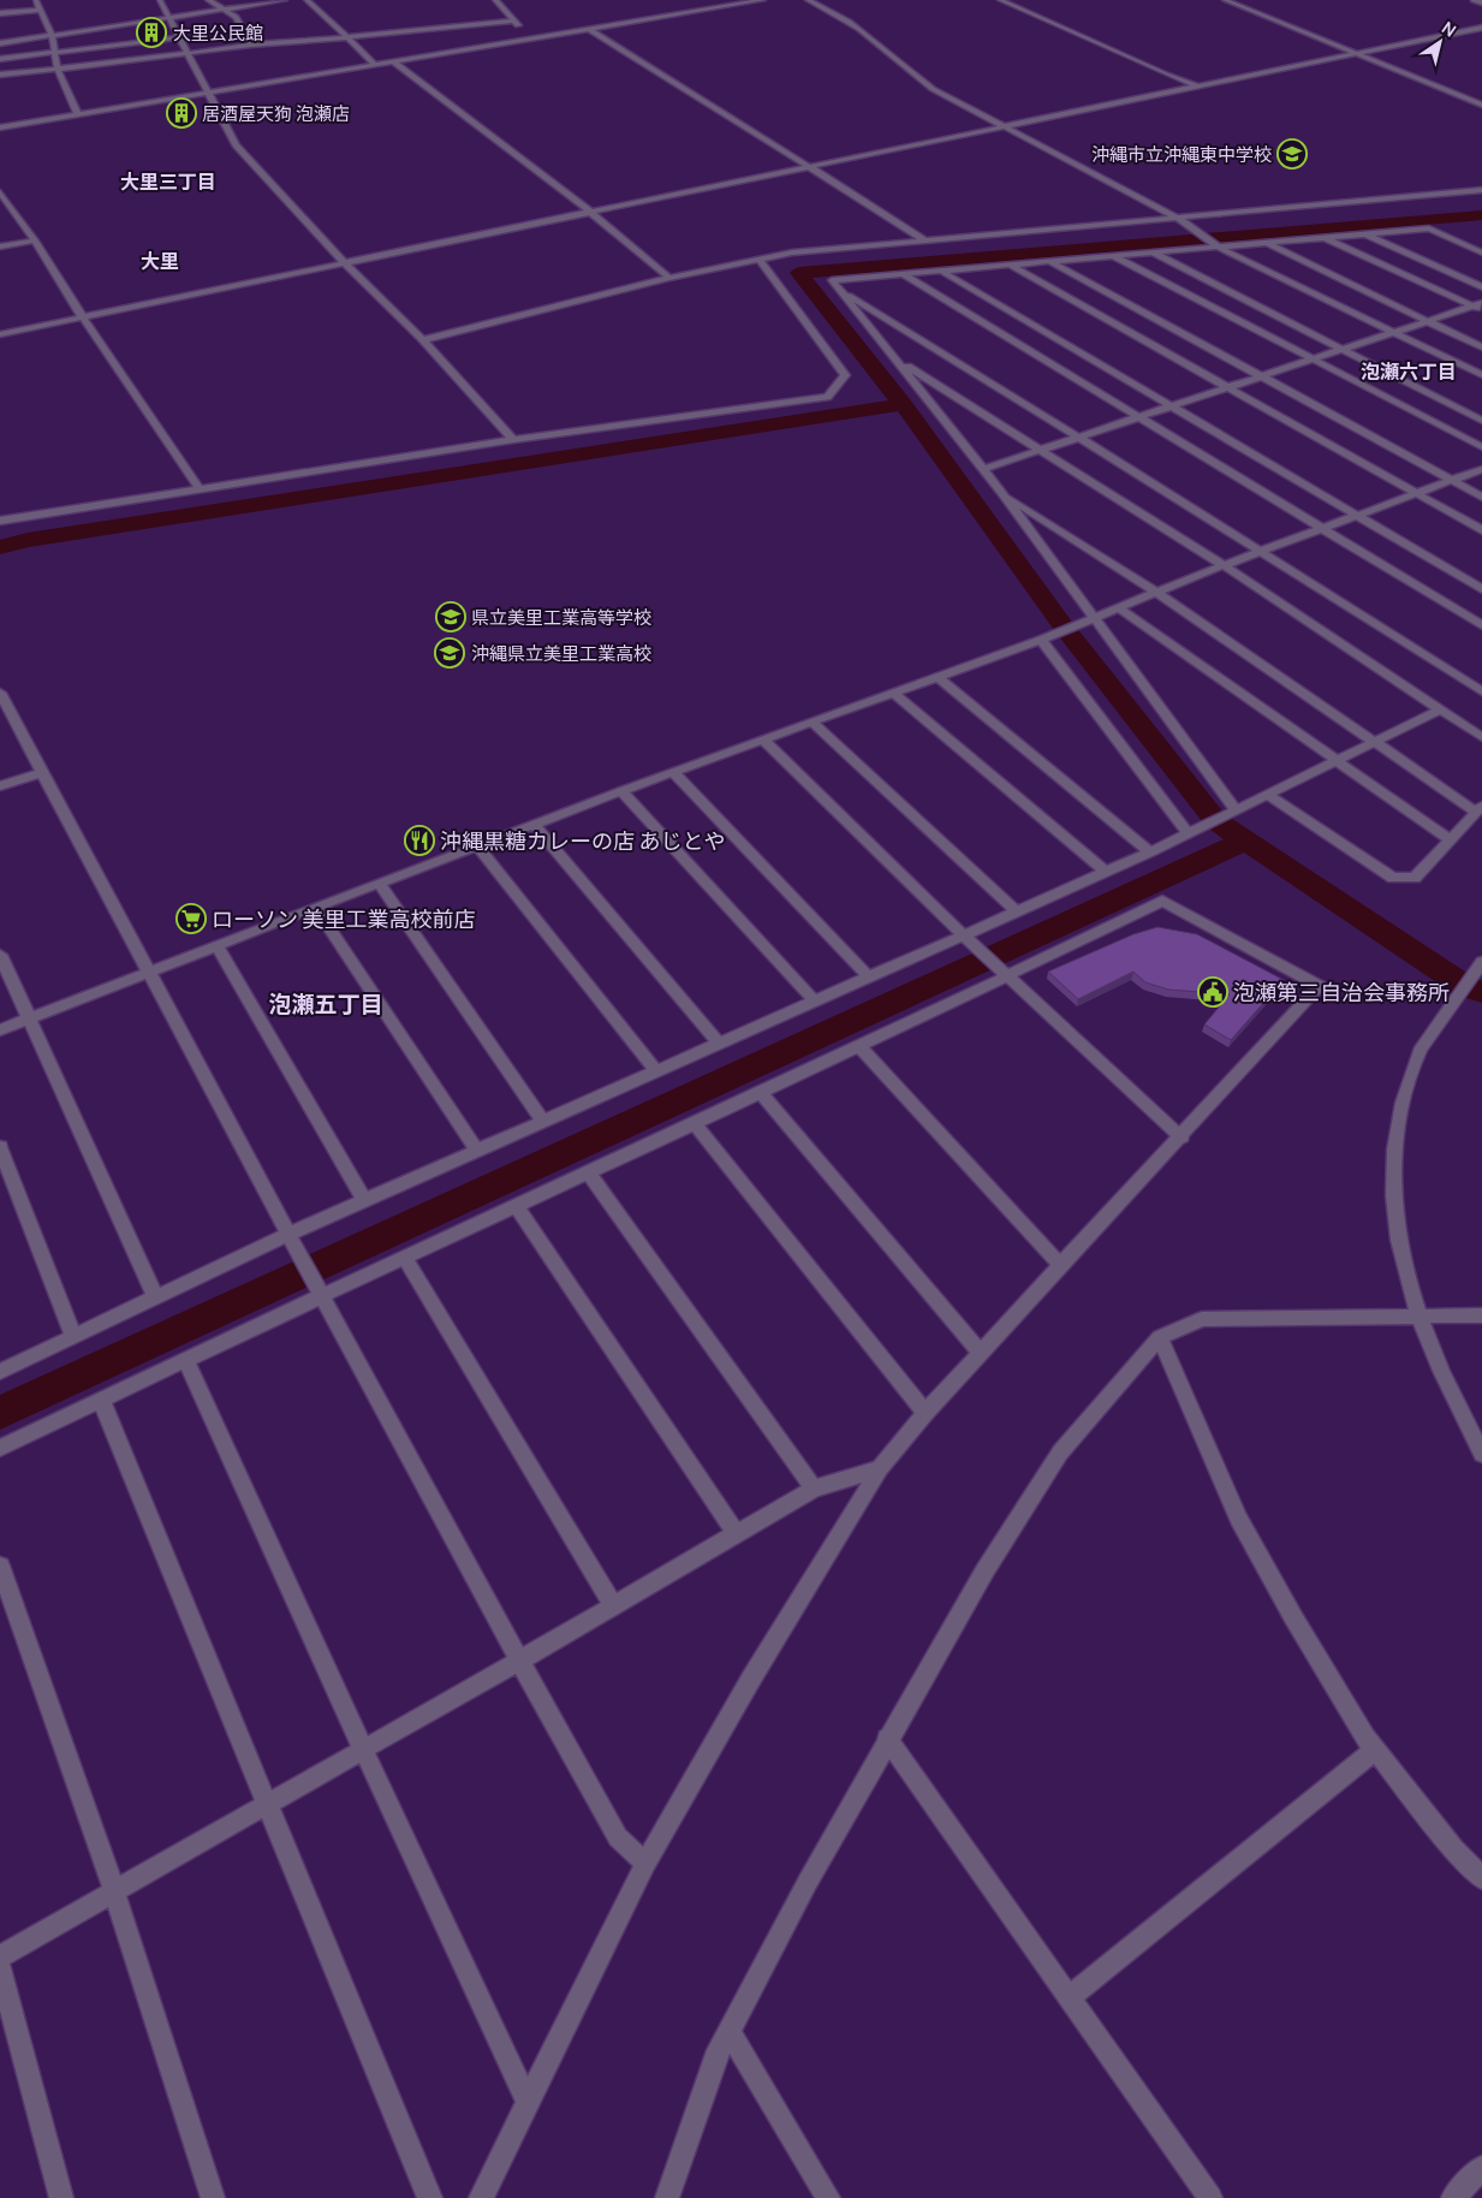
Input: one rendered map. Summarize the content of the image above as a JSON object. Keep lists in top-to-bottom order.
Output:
{
  "districts": [
    "大里三丁目",
    "大里",
    "泡瀬六丁目",
    "泡瀬五丁目"
  ],
  "places": {
    "building": ["大里公民館", "居酒屋天狗 泡瀬店"],
    "school or university": ["沖縄市立沖縄東中学校", "県立美里工業高等学校", "沖縄県立美里工業高校"],
    "restaurant": ["沖縄黒糖カレーの店 あじとや"],
    "supermarket": ["ローソン 美里工業高校前店"],
    "public building": ["泡瀬第三自治会事務所"]
  },
  "north": "top right"
}
